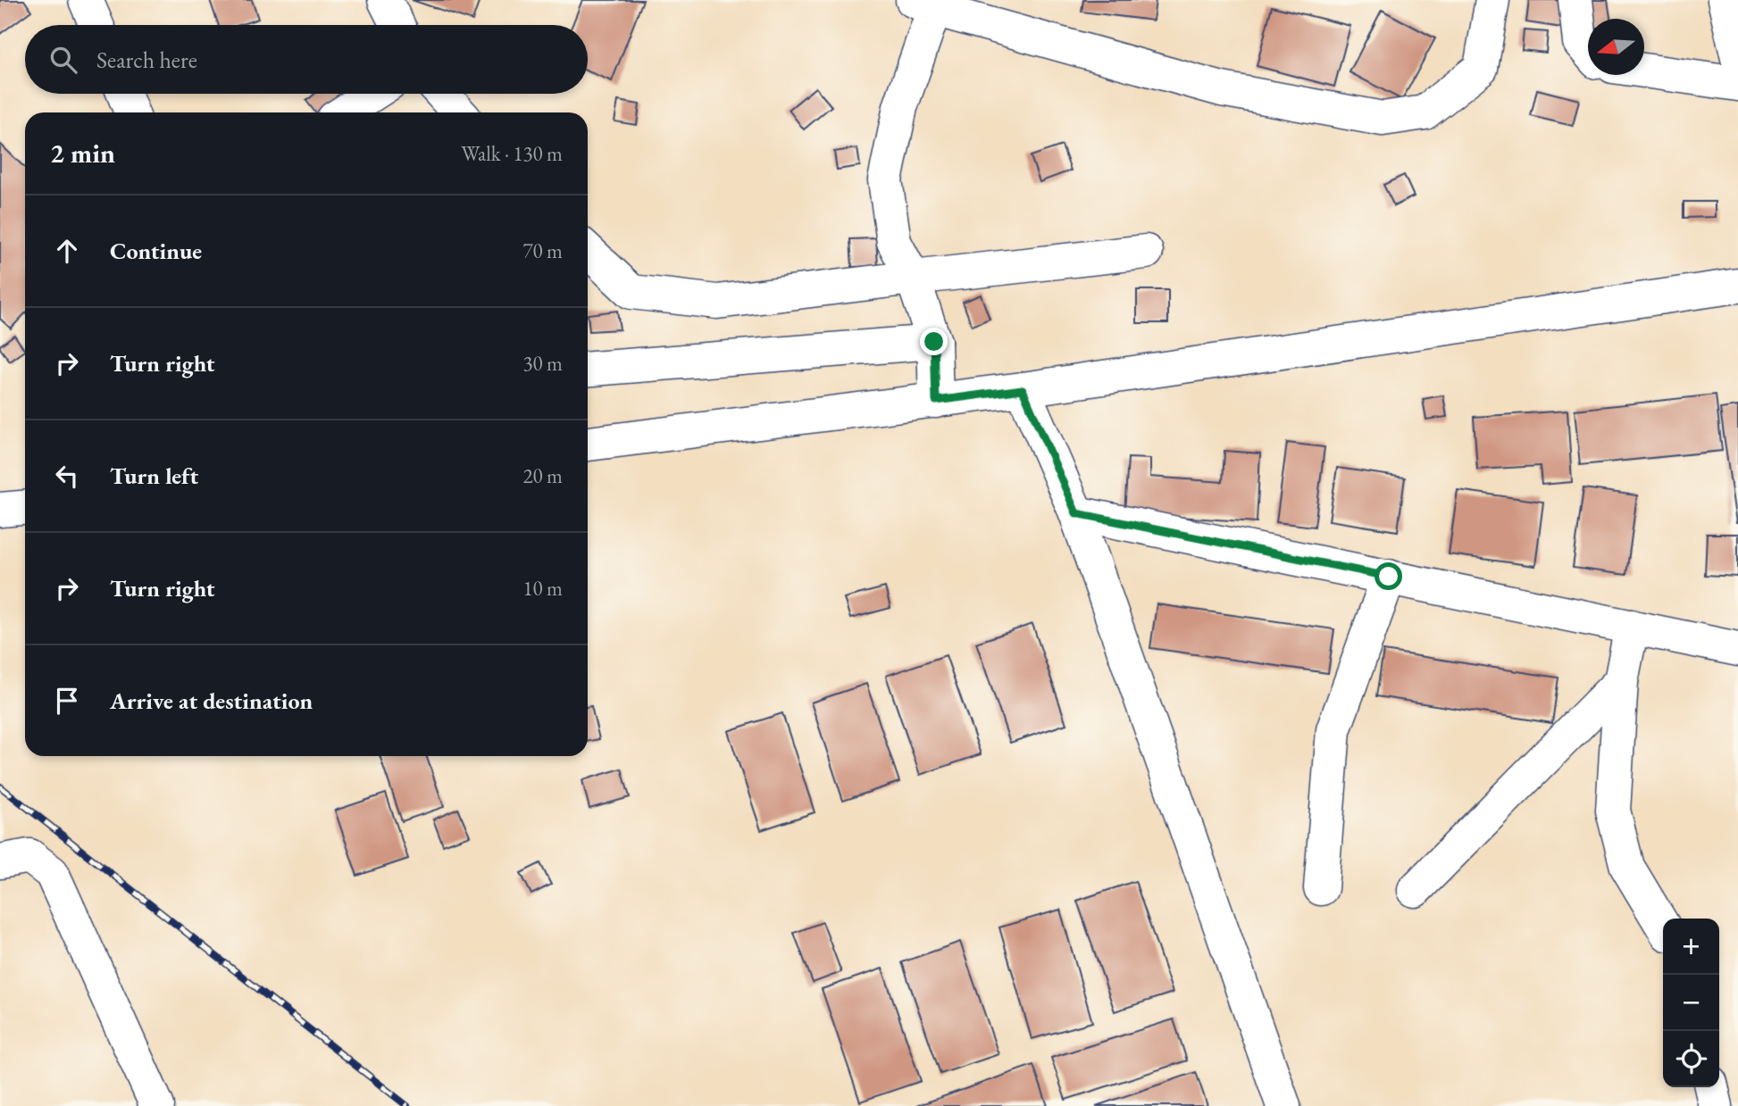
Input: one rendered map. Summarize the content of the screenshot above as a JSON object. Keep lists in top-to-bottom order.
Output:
{
  "north": "left",
  "page": {
    "search": "Search here",
    "heading": ["2 min", "Walk · 130 m"],
    "list": [
      ["Continue", "70 m"],
      ["Turn right", "30 m"],
      ["Turn left", "20 m"],
      ["Turn right", "10 m"],
      "Arrive at destination"
    ],
    "map_buttons": ["+", "−"]
  }
}
